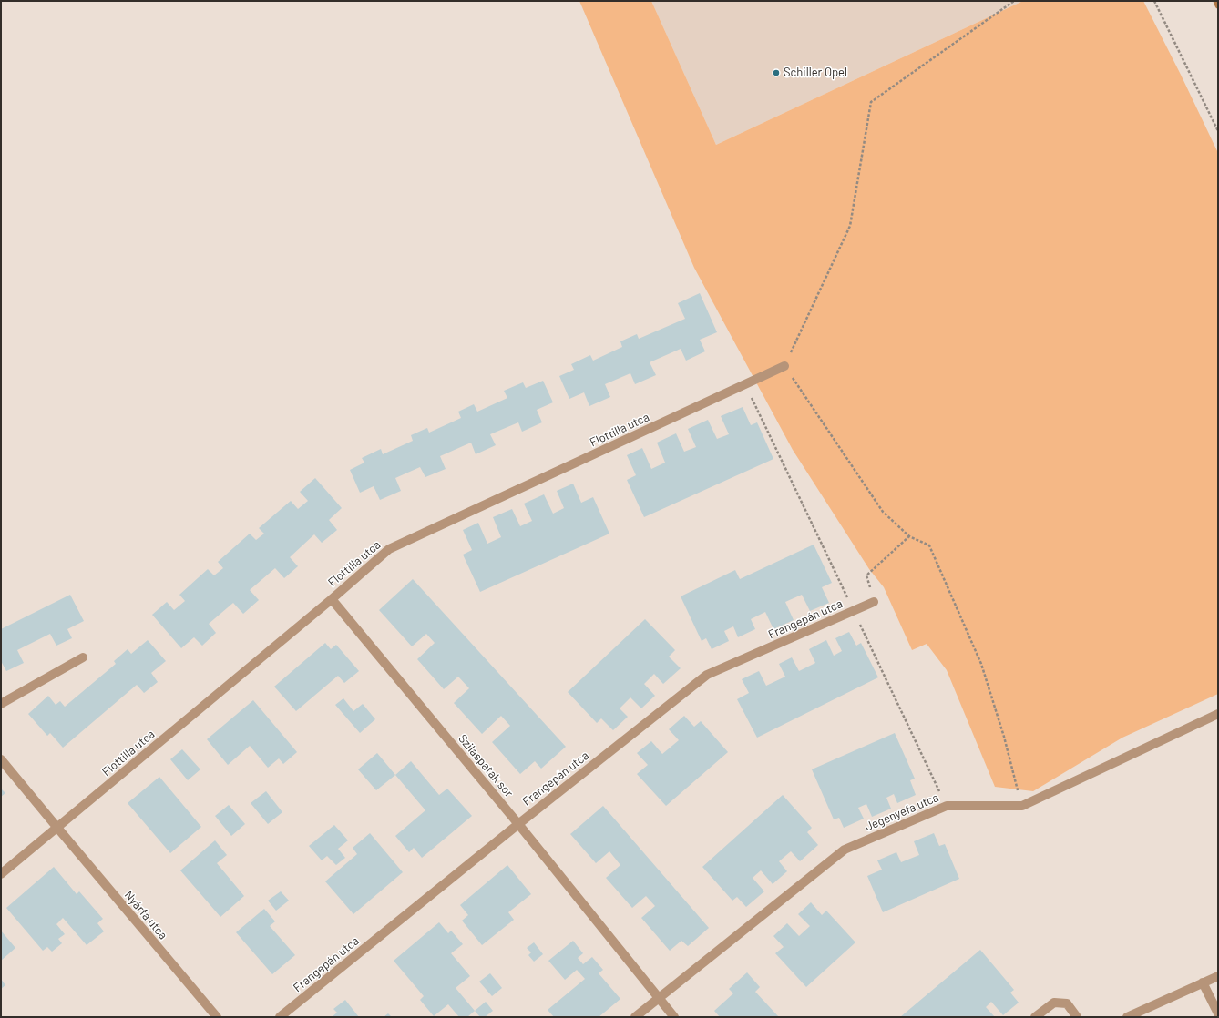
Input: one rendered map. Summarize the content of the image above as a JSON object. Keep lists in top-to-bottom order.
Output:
{
  "streets": {
    "street": [
      "Flottilla utca",
      "Frangepán utca",
      "Szilaspatak sor",
      "Jegenyefa utca",
      "Nyárfa utca"
    ]
  },
  "crossings": [
    ["Flottilla utca", "Szilaspatak sor"],
    ["Flottilla utca", "Nyárfa utca"],
    ["Frangepán utca", "Szilaspatak sor"],
    ["Szilaspatak sor", "Jegenyefa utca"]
  ],
  "places": ["Schiller Opel"]
}
